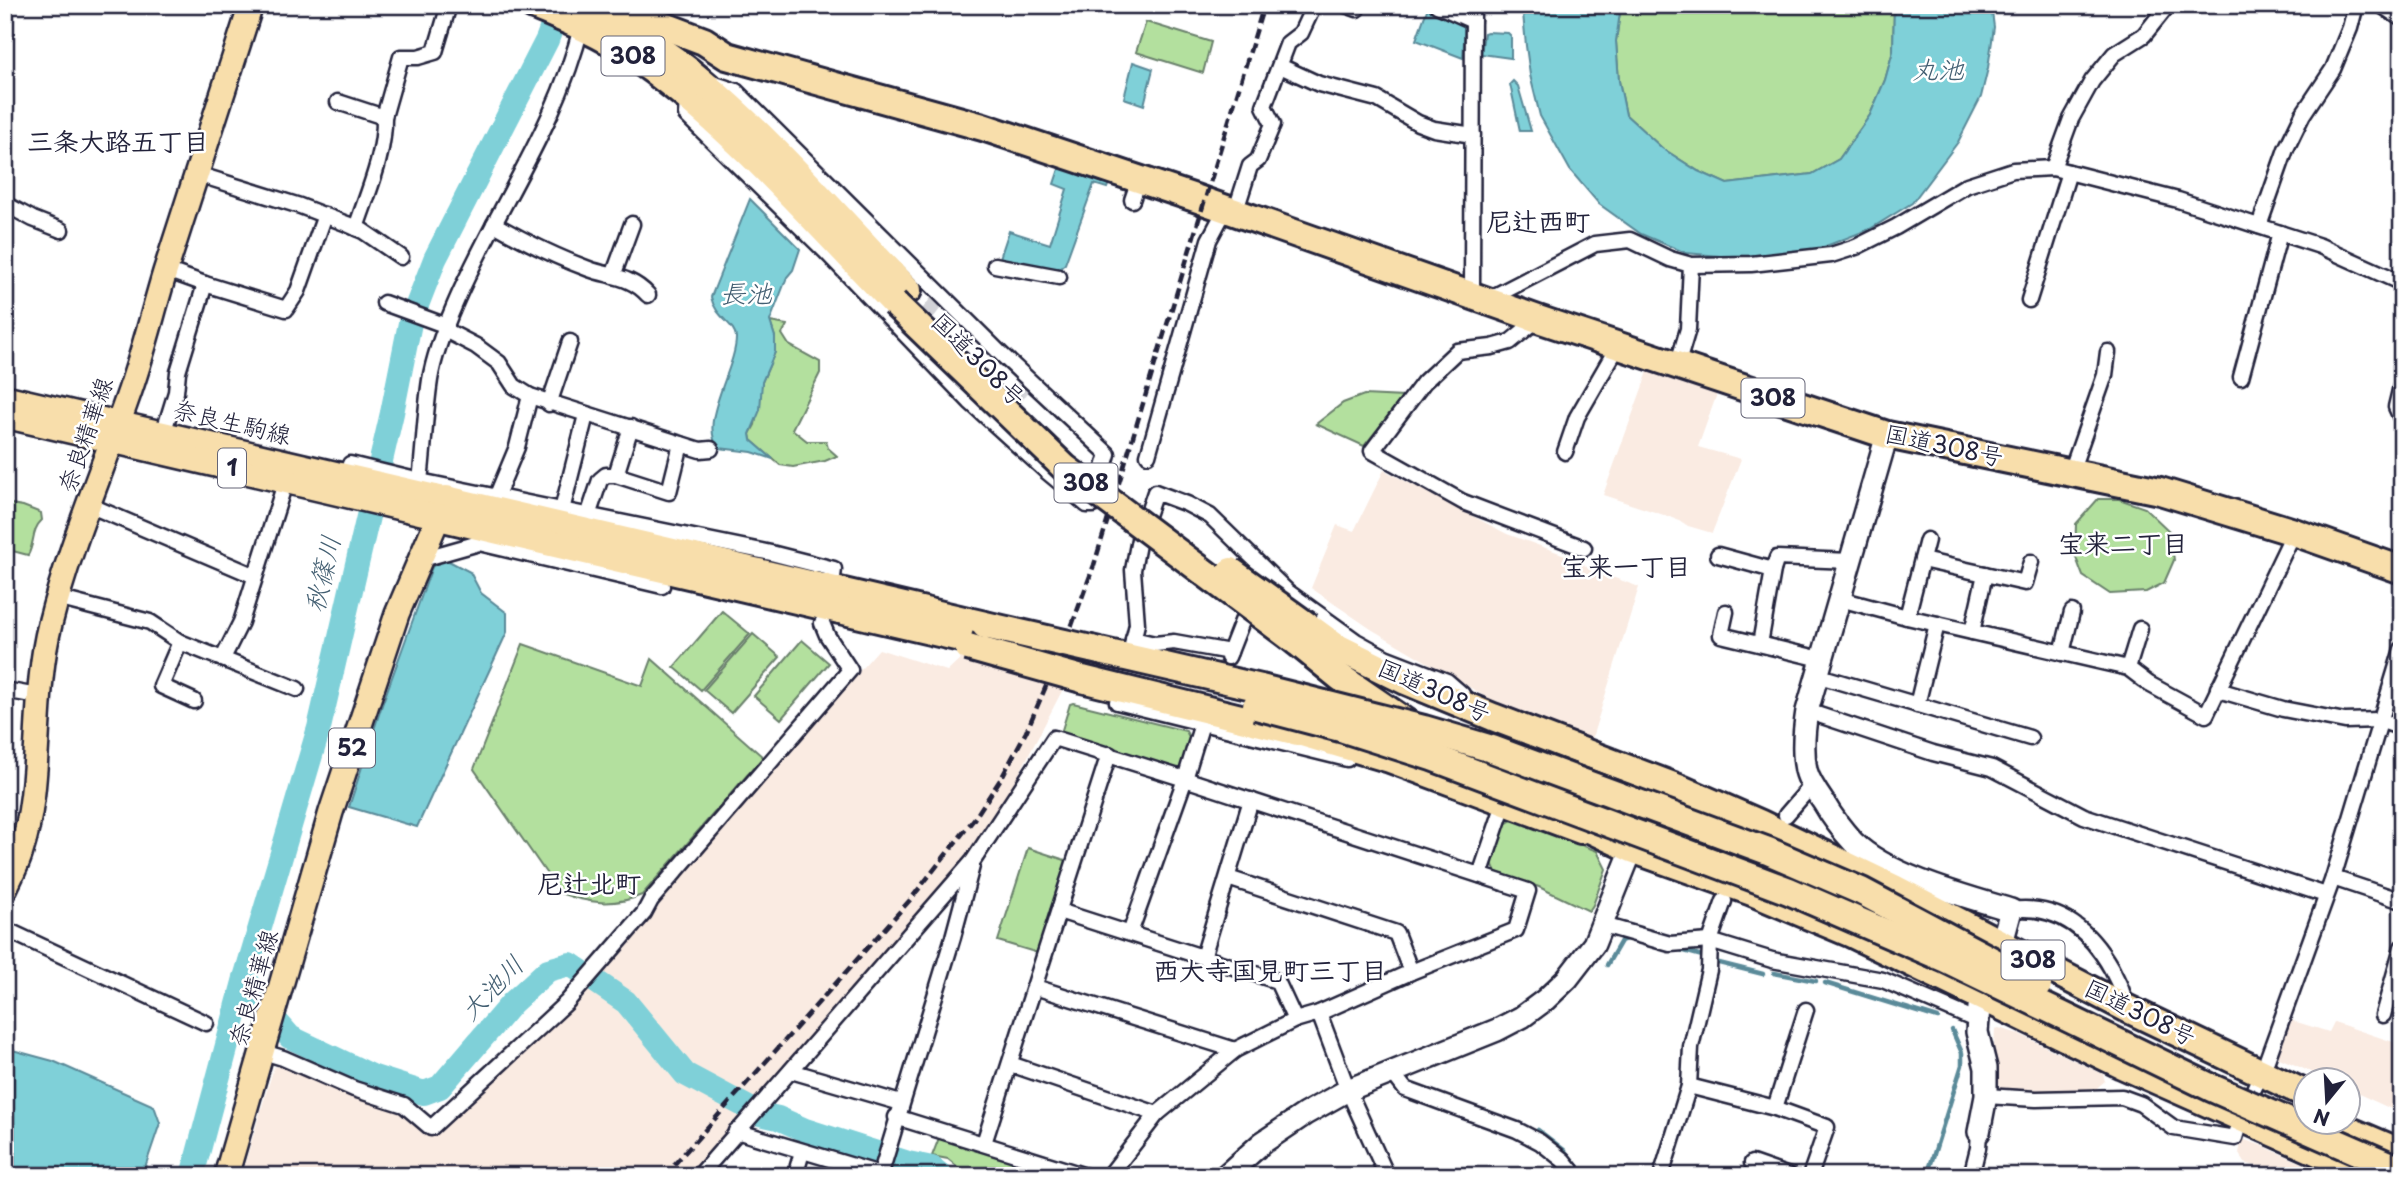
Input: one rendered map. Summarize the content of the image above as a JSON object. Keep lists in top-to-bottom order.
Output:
{
  "streets": {
    "highway": ["308", "国道308号"],
    "main road": [
      "奈良生駒線",
      "奈良精華線",
      "1",
      "52"
    ]
  },
  "crossings": [
    ["308", "国道308号"],
    ["奈良生駒線", "奈良精華線"]
  ],
  "districts": [
    "三条大路五丁目",
    "尼辻西町",
    "宝来二丁目",
    "宝来一丁目",
    "尼辻北町",
    "西大寺国見町三丁目"
  ],
  "water": [
    "丸池",
    "長池",
    "秋篠川",
    "大池川"
  ],
  "north": "bottom"
}
